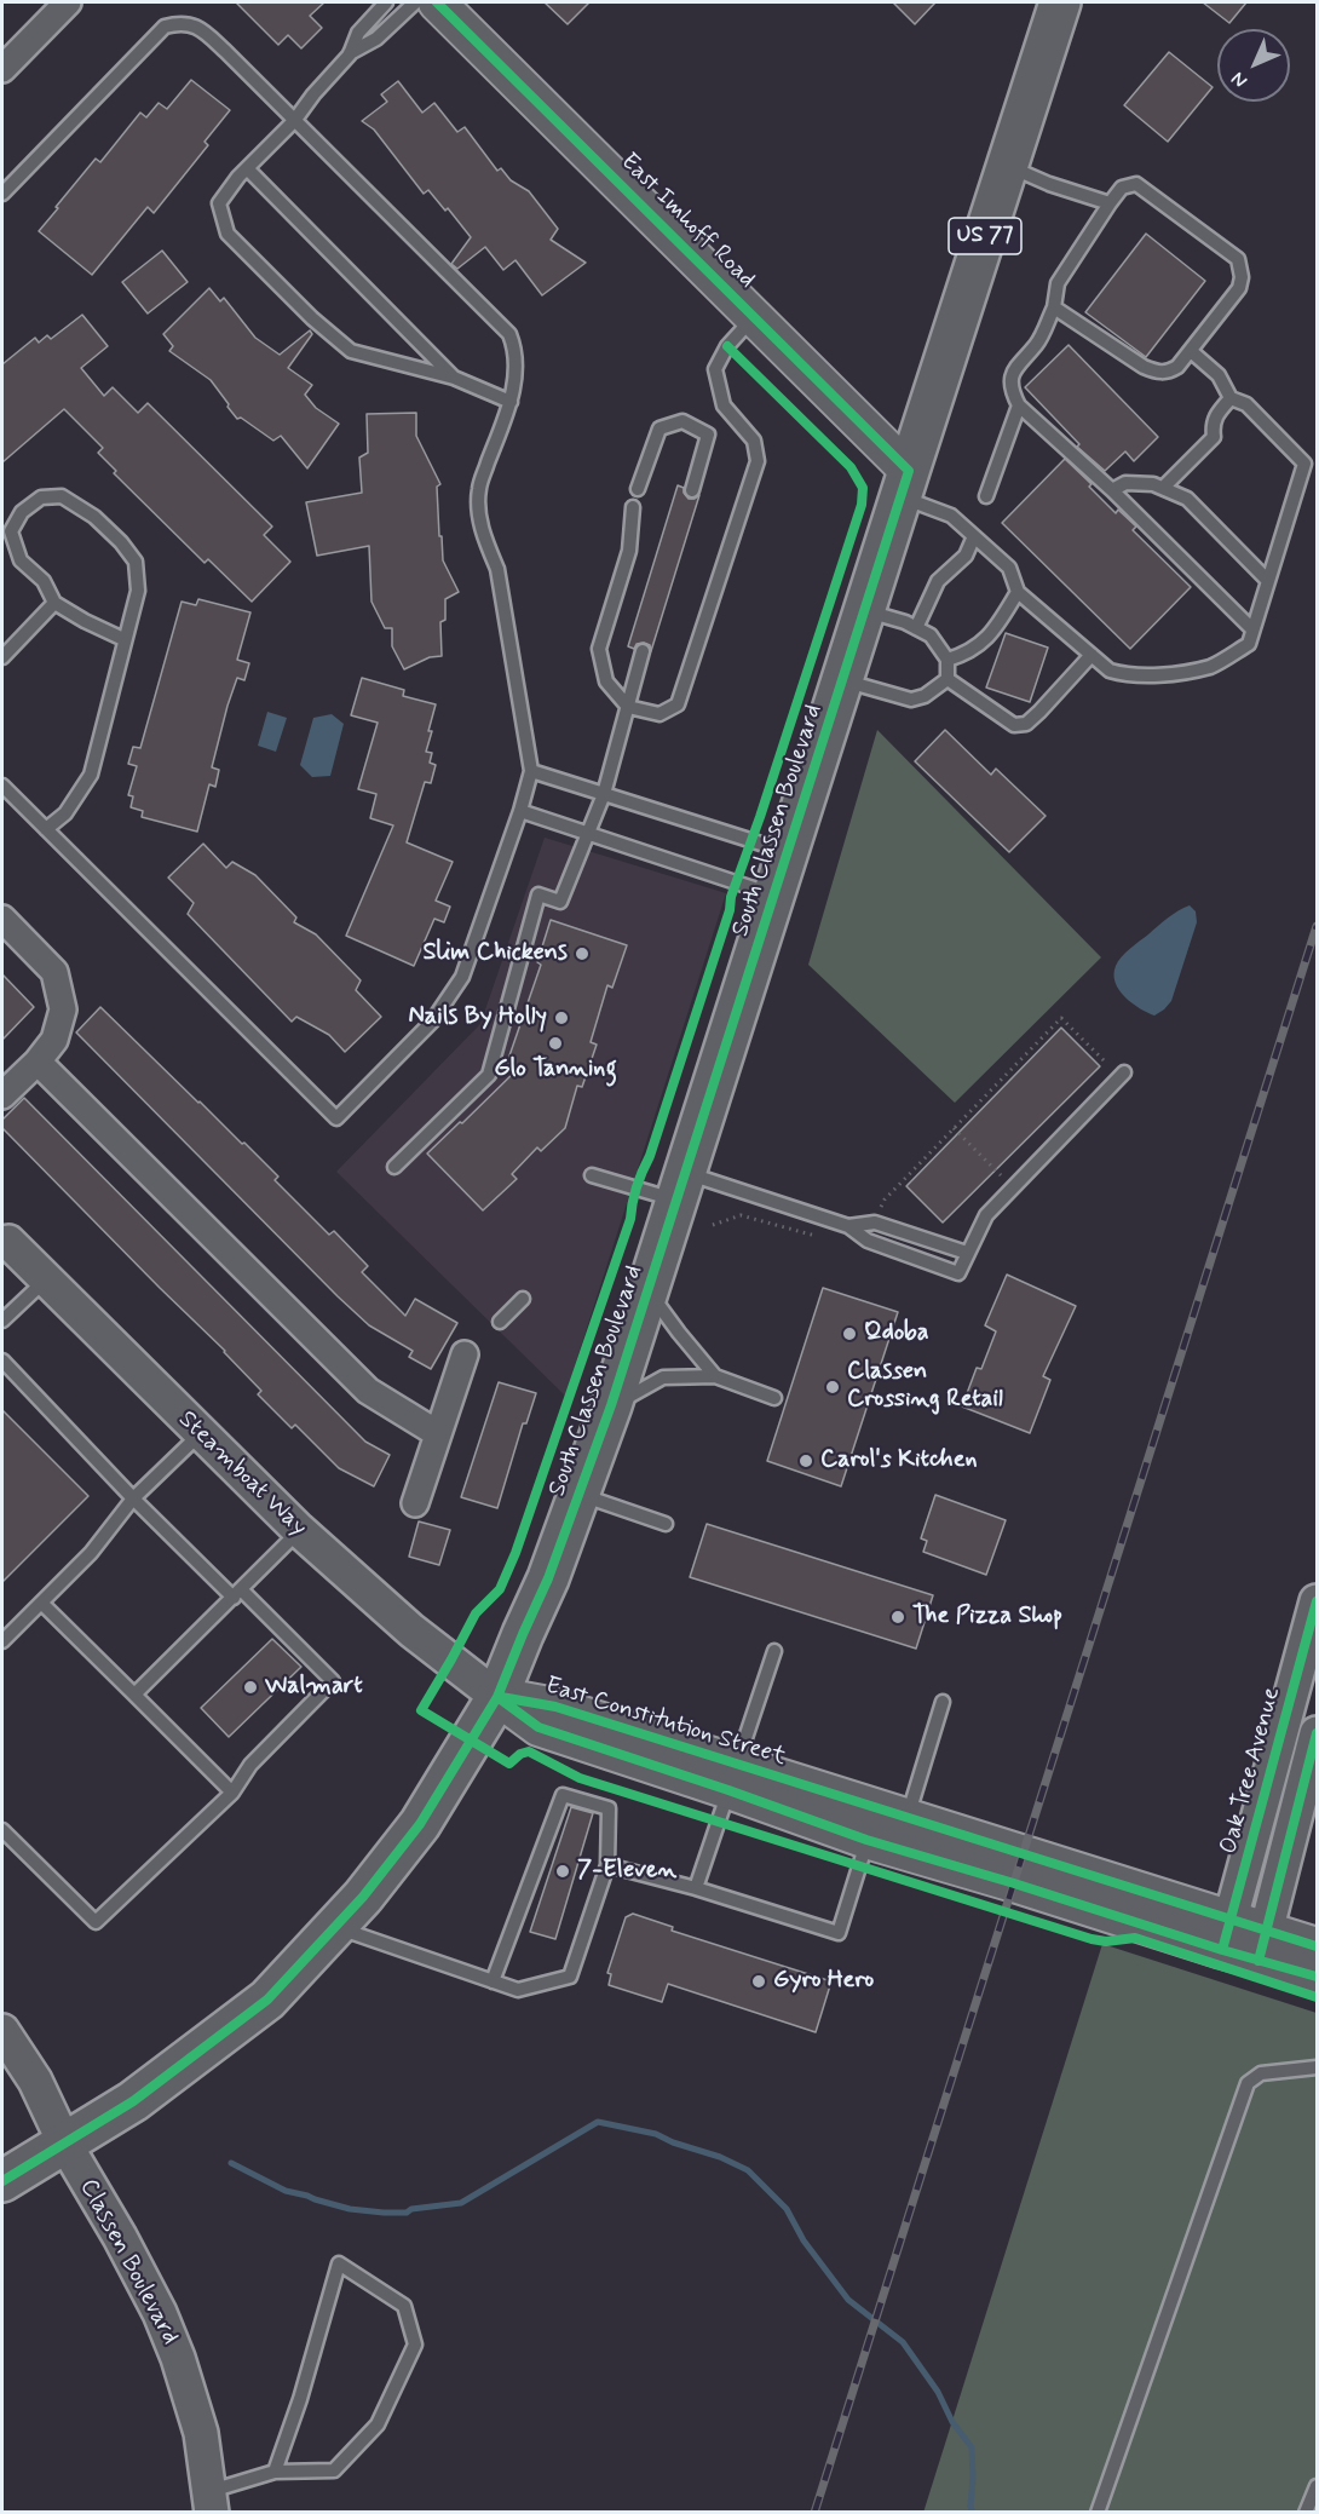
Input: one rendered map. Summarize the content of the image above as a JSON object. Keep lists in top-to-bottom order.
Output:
{
  "streets": {
    "main road": [
      "East Imhoff Road",
      "US 77",
      "South Classen Boulevard",
      "East Constitution Street"
    ],
    "street": ["Steamboat Way", "Oak Tree Avenue", "Classen Boulevard"]
  },
  "crossings": [
    ["East Imhoff Road", "South Classen Boulevard"],
    ["US 77", "South Classen Boulevard"],
    ["US 77", "Classen Boulevard"],
    ["South Classen Boulevard", "Steamboat Way"],
    ["South Classen Boulevard", "East Constitution Street"],
    ["South Classen Boulevard", "Classen Boulevard"],
    ["Steamboat Way", "East Constitution Street"],
    ["East Constitution Street", "Oak Tree Avenue"]
  ],
  "places": [
    "Slim Chickens",
    "Nails By Holly",
    "Glo Tanning",
    "Qdoba",
    "Classen Crossing Retail",
    "Carol's Kitchen",
    "The Pizza Shop",
    "Walmart",
    "7-Eleven",
    "Gyro Hero"
  ],
  "north": "bottom left"
}
